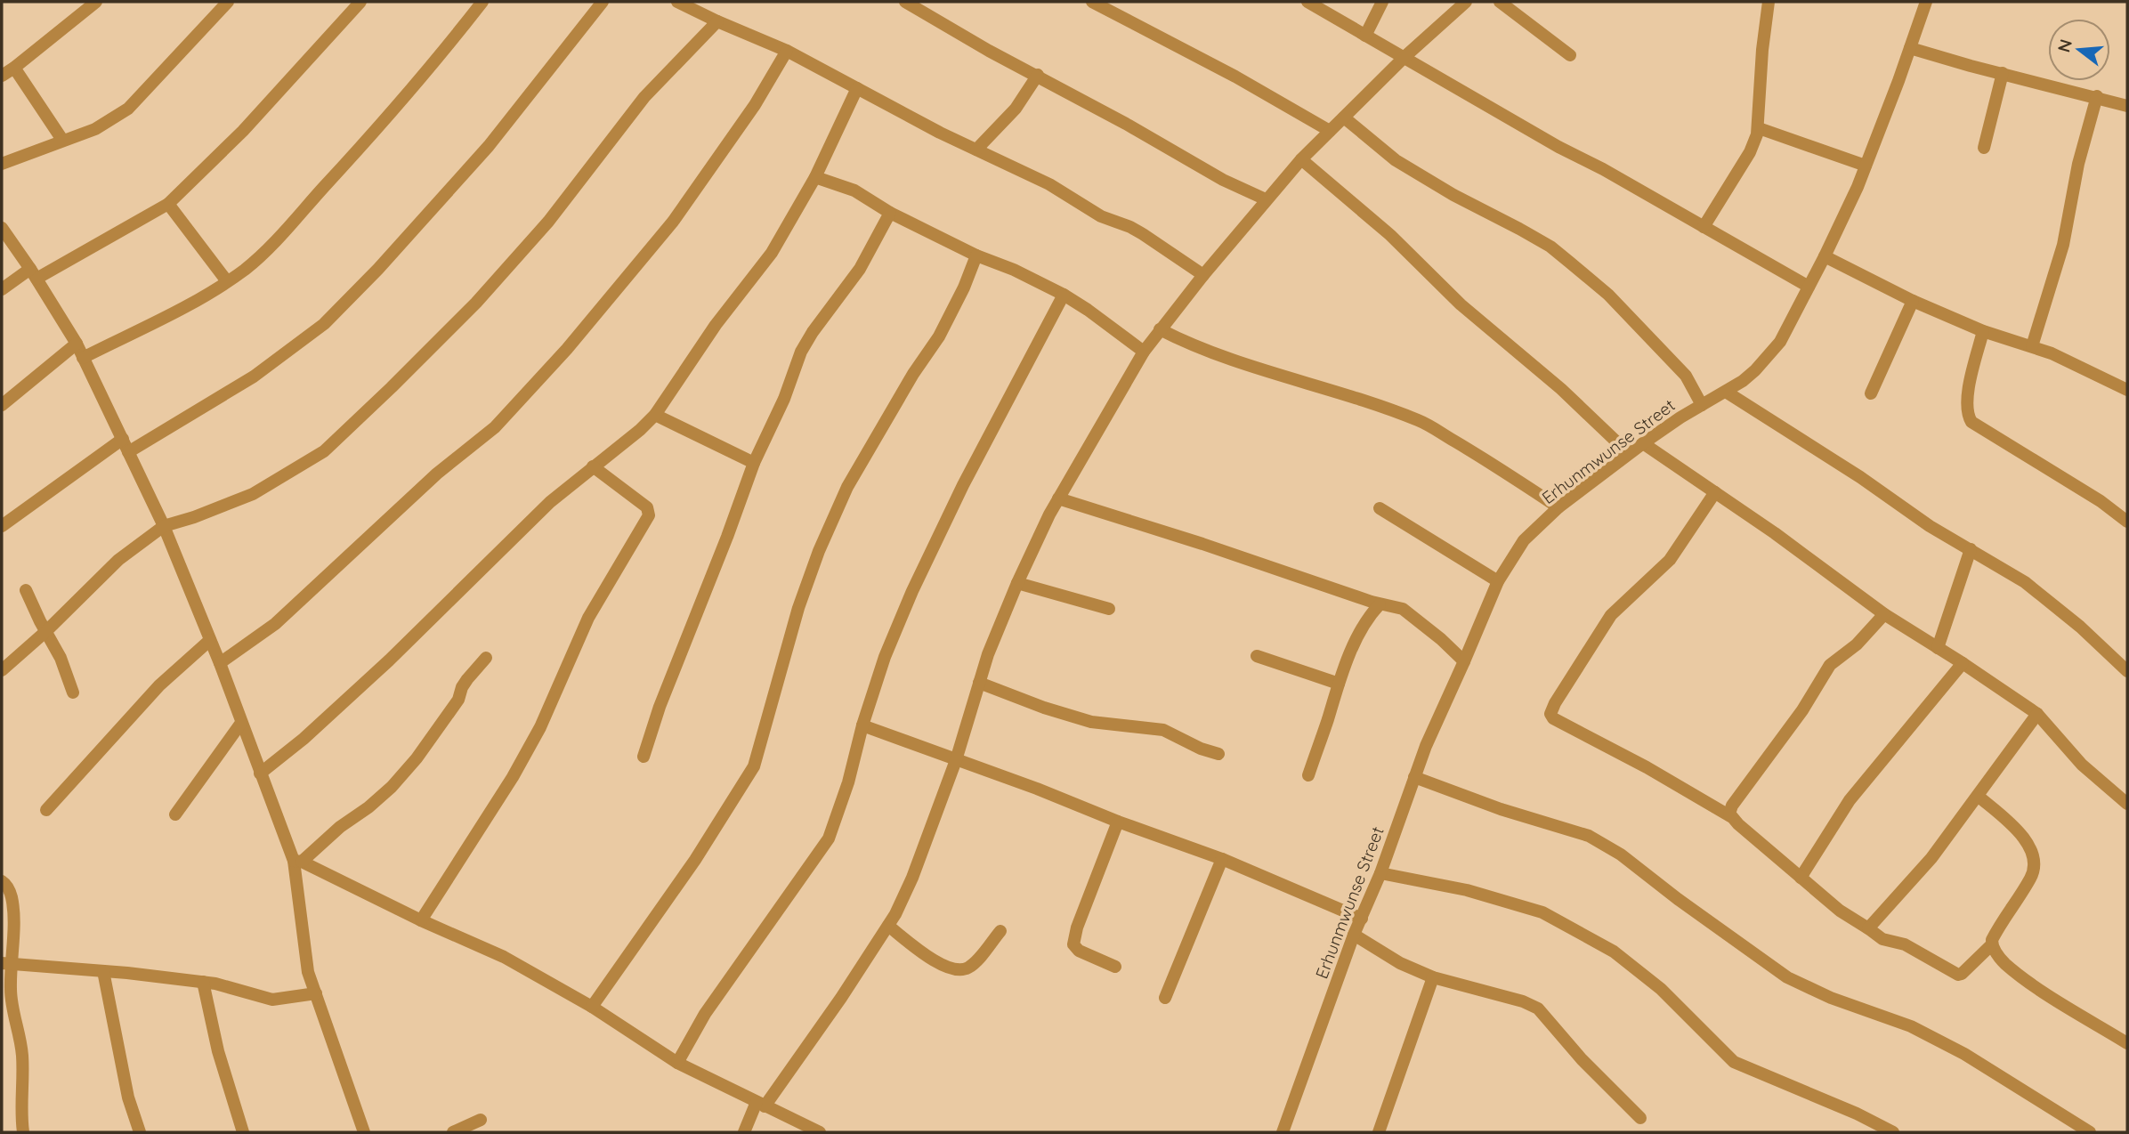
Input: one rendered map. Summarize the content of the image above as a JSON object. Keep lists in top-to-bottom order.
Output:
{
  "streets": {
    "street": ["Erhunmwunse Street"]
  },
  "north": "left"
}
